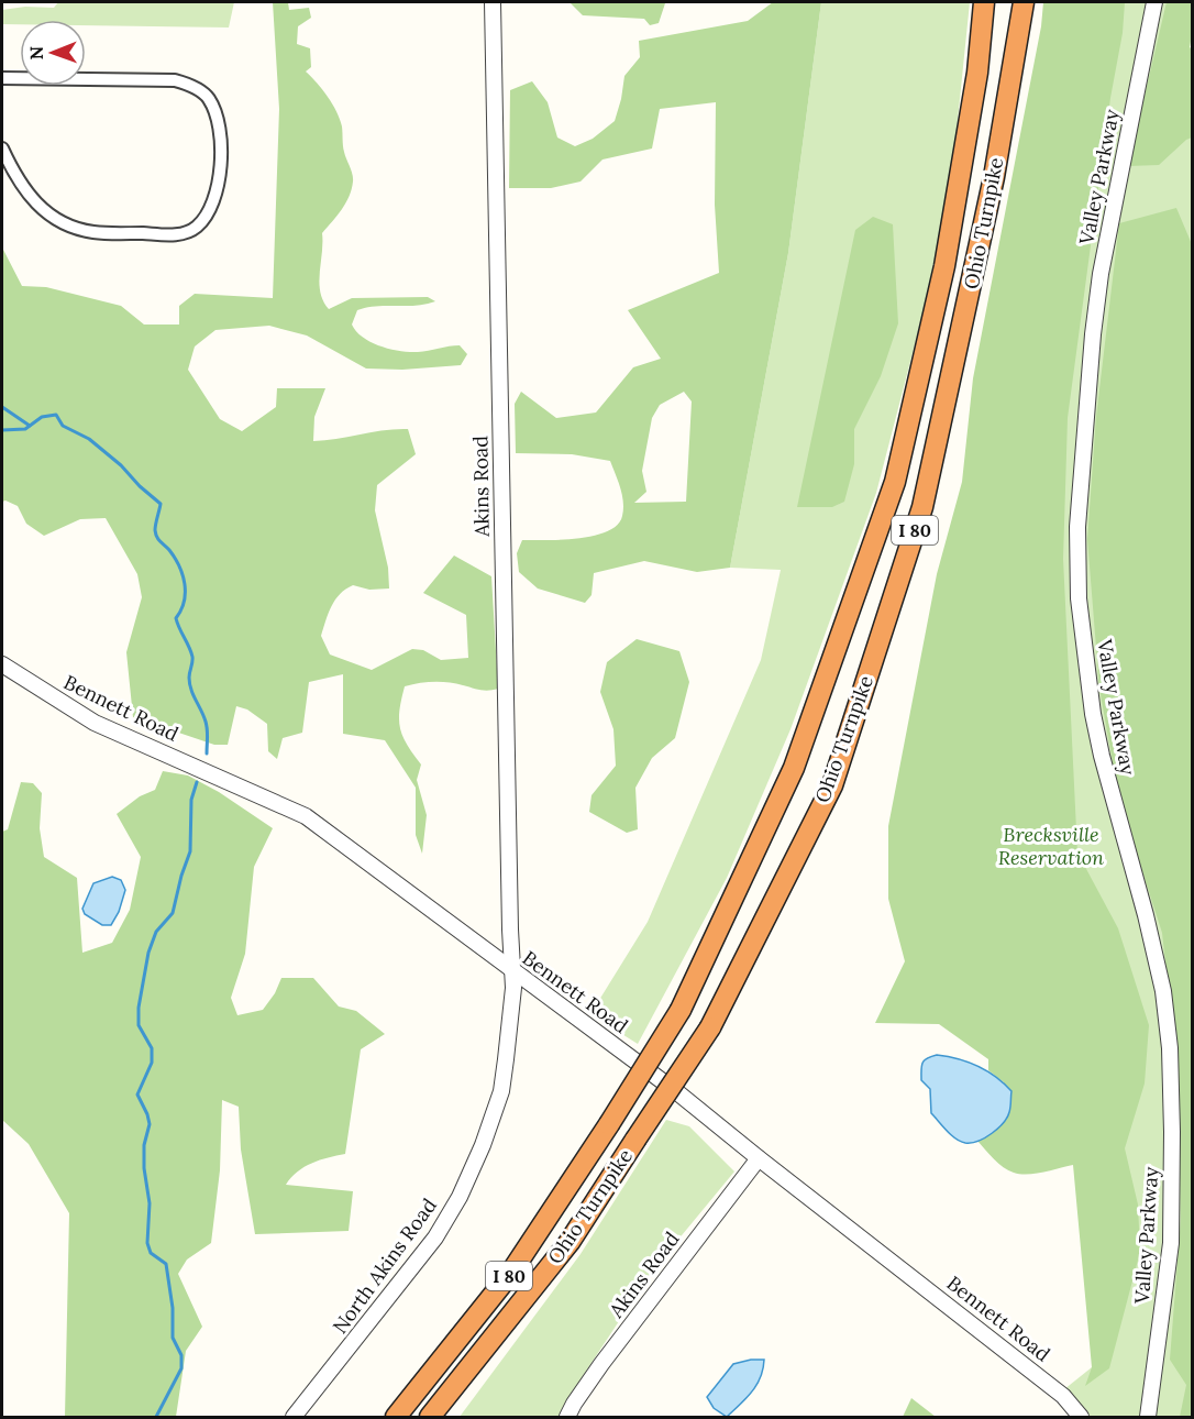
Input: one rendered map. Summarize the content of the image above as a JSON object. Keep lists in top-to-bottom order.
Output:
{
  "streets": {
    "highway": ["Ohio Turnpike", "I 80"],
    "street": [
      "Valley Parkway",
      "Akins Road",
      "Bennett Road",
      "North Akins Road"
    ]
  },
  "crossings": [
    ["Akins Road", "Bennett Road"],
    ["Akins Road", "North Akins Road"],
    ["Bennett Road", "North Akins Road"]
  ],
  "parks": ["Brecksville Reservation"],
  "north": "left"
}
